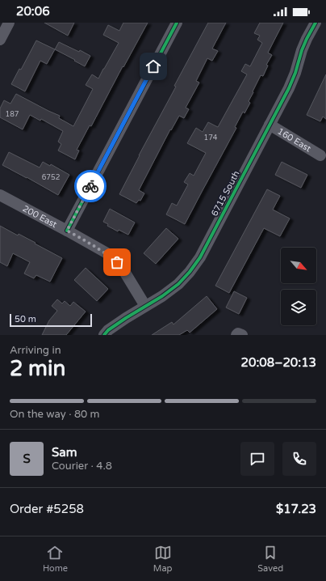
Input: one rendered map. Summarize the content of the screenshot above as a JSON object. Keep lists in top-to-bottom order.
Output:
{
  "streets": {
    "street": ["160 East", "6715 South", "200 East"]
  },
  "crossings": [
    ["160 East", "6715 South"],
    ["6715 South", "200 East"]
  ],
  "house_numbers": ["187", "174", "6752"],
  "scale_bar": "50 m",
  "north": "bottom right",
  "page": {
    "status": "20:06",
    "scale": "50 m",
    "heading": ["2 min", "Arriving in", "20:08–20:13"],
    "panel": [
      "Sam",
      "Courier · 4.8",
      "Order #5258",
      "$17.23"
    ],
    "bar": "On the way · 80 m",
    "round": "S",
    "tabs": ["Home", "Map", "Saved"]
  }
}
